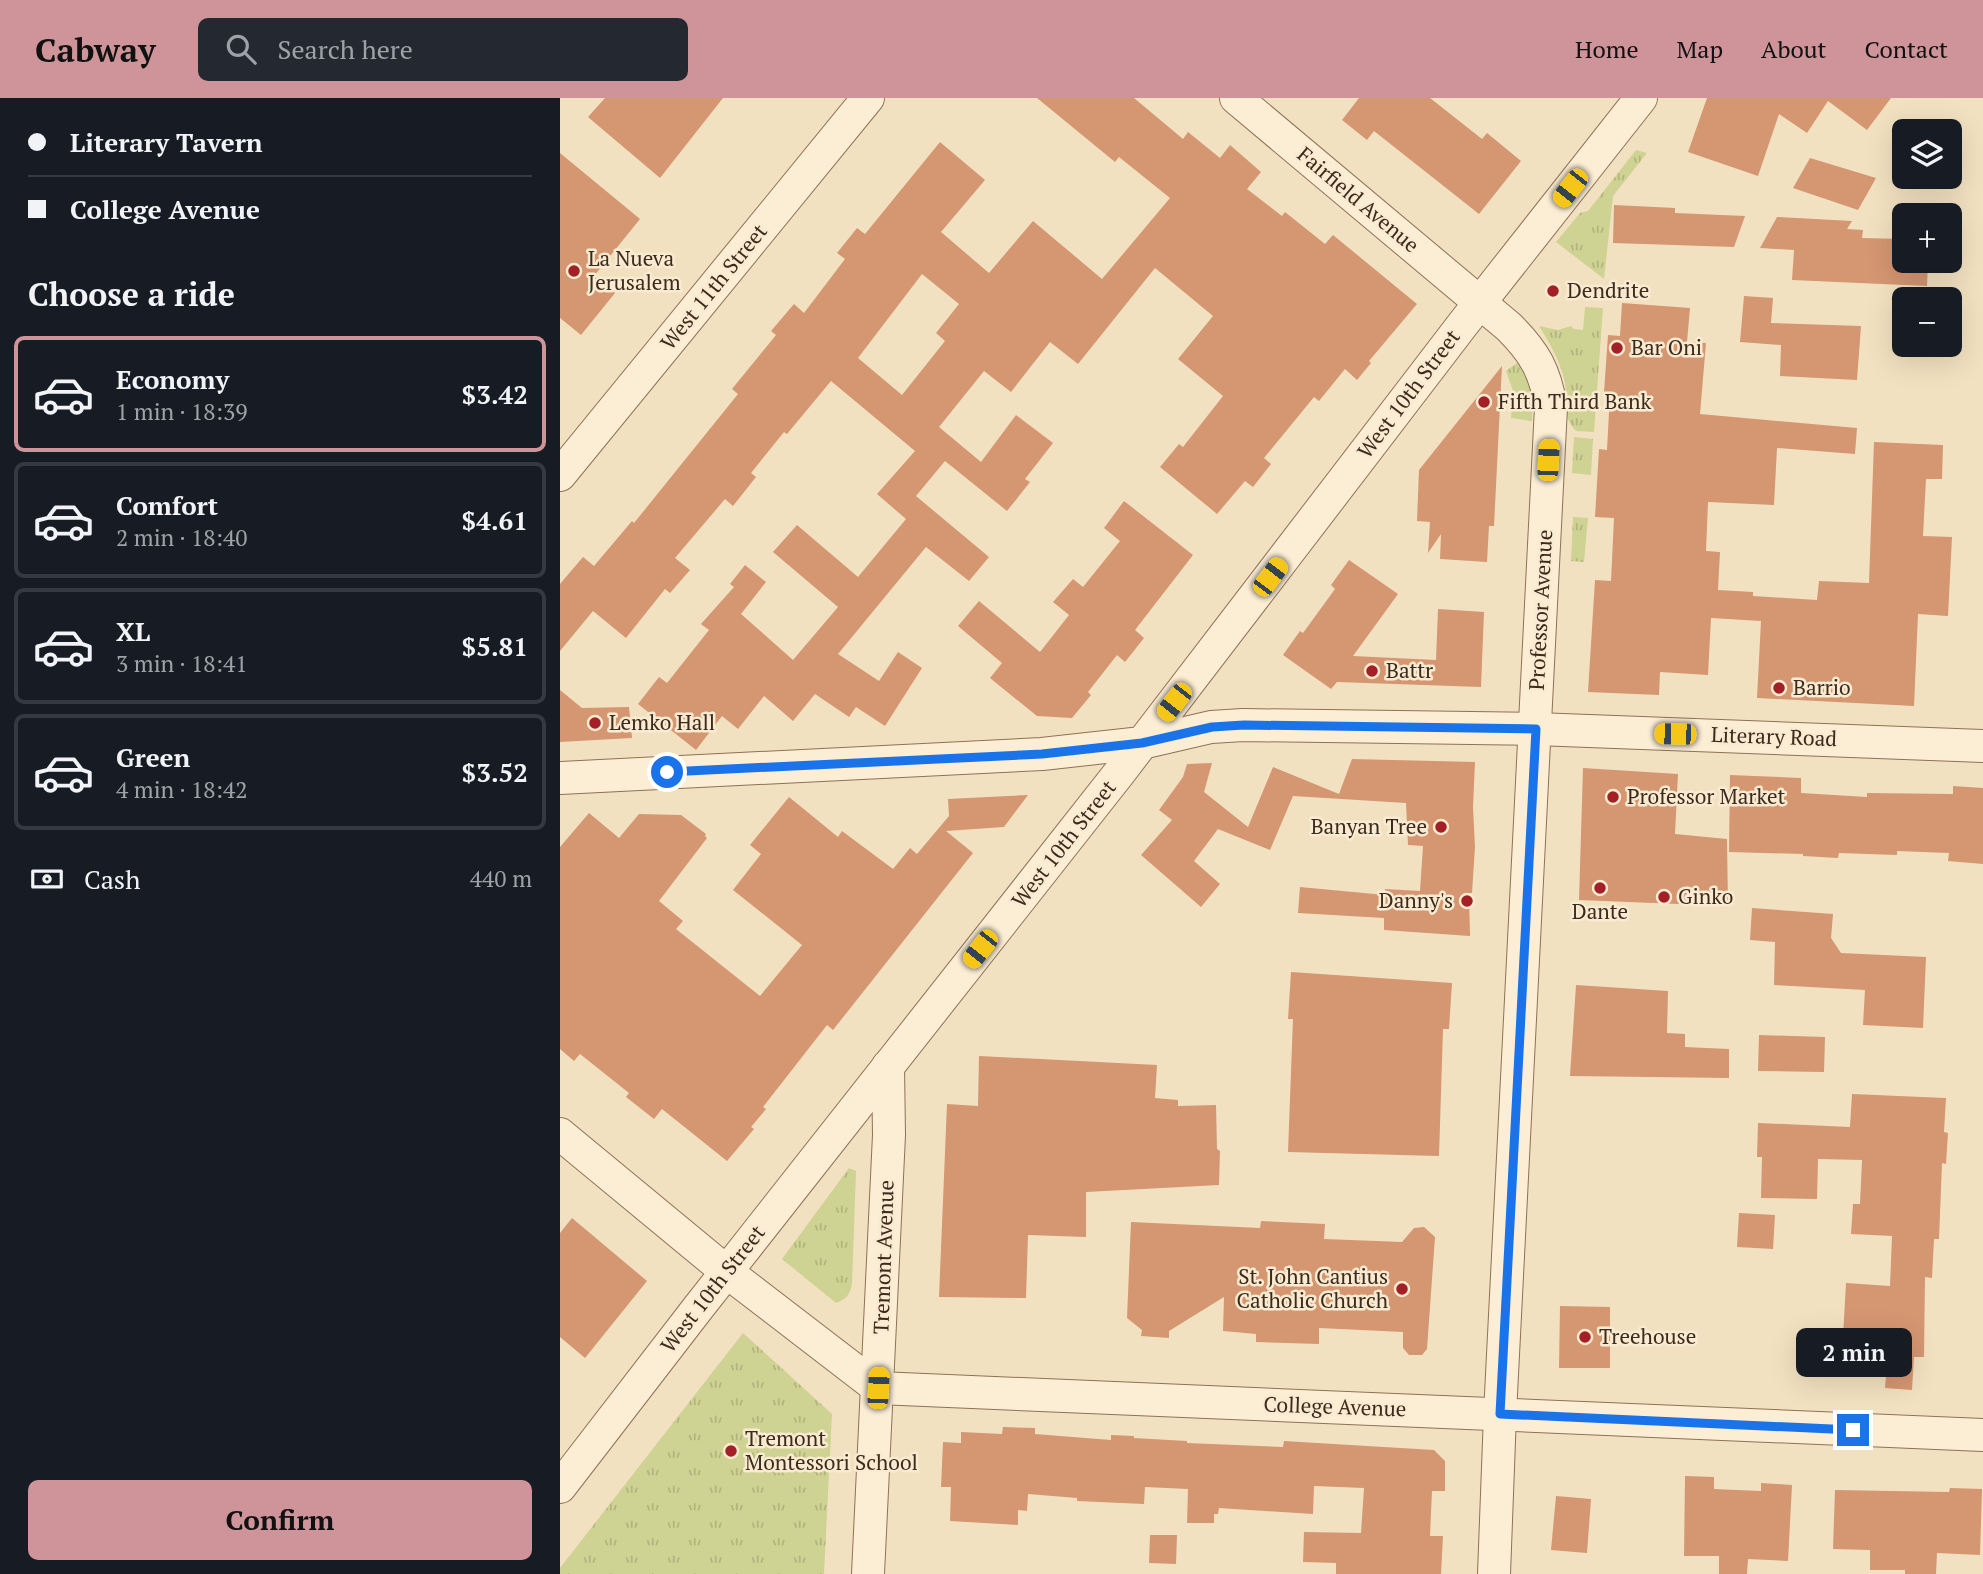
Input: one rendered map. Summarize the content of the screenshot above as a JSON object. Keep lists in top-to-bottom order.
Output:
{
  "streets": {
    "street": [
      "Fairfield Avenue",
      "West 11th Street",
      "West 10th Street",
      "Professor Avenue",
      "Literary Road",
      "Tremont Avenue",
      "College Avenue"
    ]
  },
  "crossings": [
    ["Fairfield Avenue", "West 10th Street"],
    ["Fairfield Avenue", "Professor Avenue"],
    ["West 10th Street", "Professor Avenue"],
    ["West 10th Street", "Literary Road"],
    ["West 10th Street", "Tremont Avenue"],
    ["Professor Avenue", "Literary Road"],
    ["Professor Avenue", "College Avenue"],
    ["Tremont Avenue", "College Avenue"]
  ],
  "places": [
    "La Nueva Jerusalem",
    "Dendrite",
    "Bar Oni",
    "Fifth Third Bank",
    "Battr",
    "Barrio",
    "Lemko Hall",
    "Professor Market",
    "Banyan Tree",
    "Dante",
    "Ginko",
    "Danny's",
    "St. John Cantius Catholic Church",
    "Treehouse",
    "Tremont Montessori School"
  ],
  "page": {
    "header": "Cabway",
    "search": "Search here",
    "nav": [
      "Home",
      "Map",
      "About",
      "Contact"
    ],
    "banner": ["Literary Tavern", "College Avenue"],
    "map_buttons": ["+", "−"],
    "heading": "Choose a ride",
    "list": [
      {
        "name": "Economy",
        "note": "1 min · 18:39",
        "value": "$3.42"
      },
      {
        "name": "Comfort",
        "note": "2 min · 18:40",
        "value": "$4.61"
      },
      {
        "name": "XL",
        "note": "3 min · 18:41",
        "value": "$5.81"
      },
      {
        "name": "Green",
        "note": "4 min · 18:42",
        "value": "$3.52"
      }
    ],
    "pay": ["Cash", "440 m"],
    "bubble": "2 min",
    "buttons": "Confirm"
  }
}
